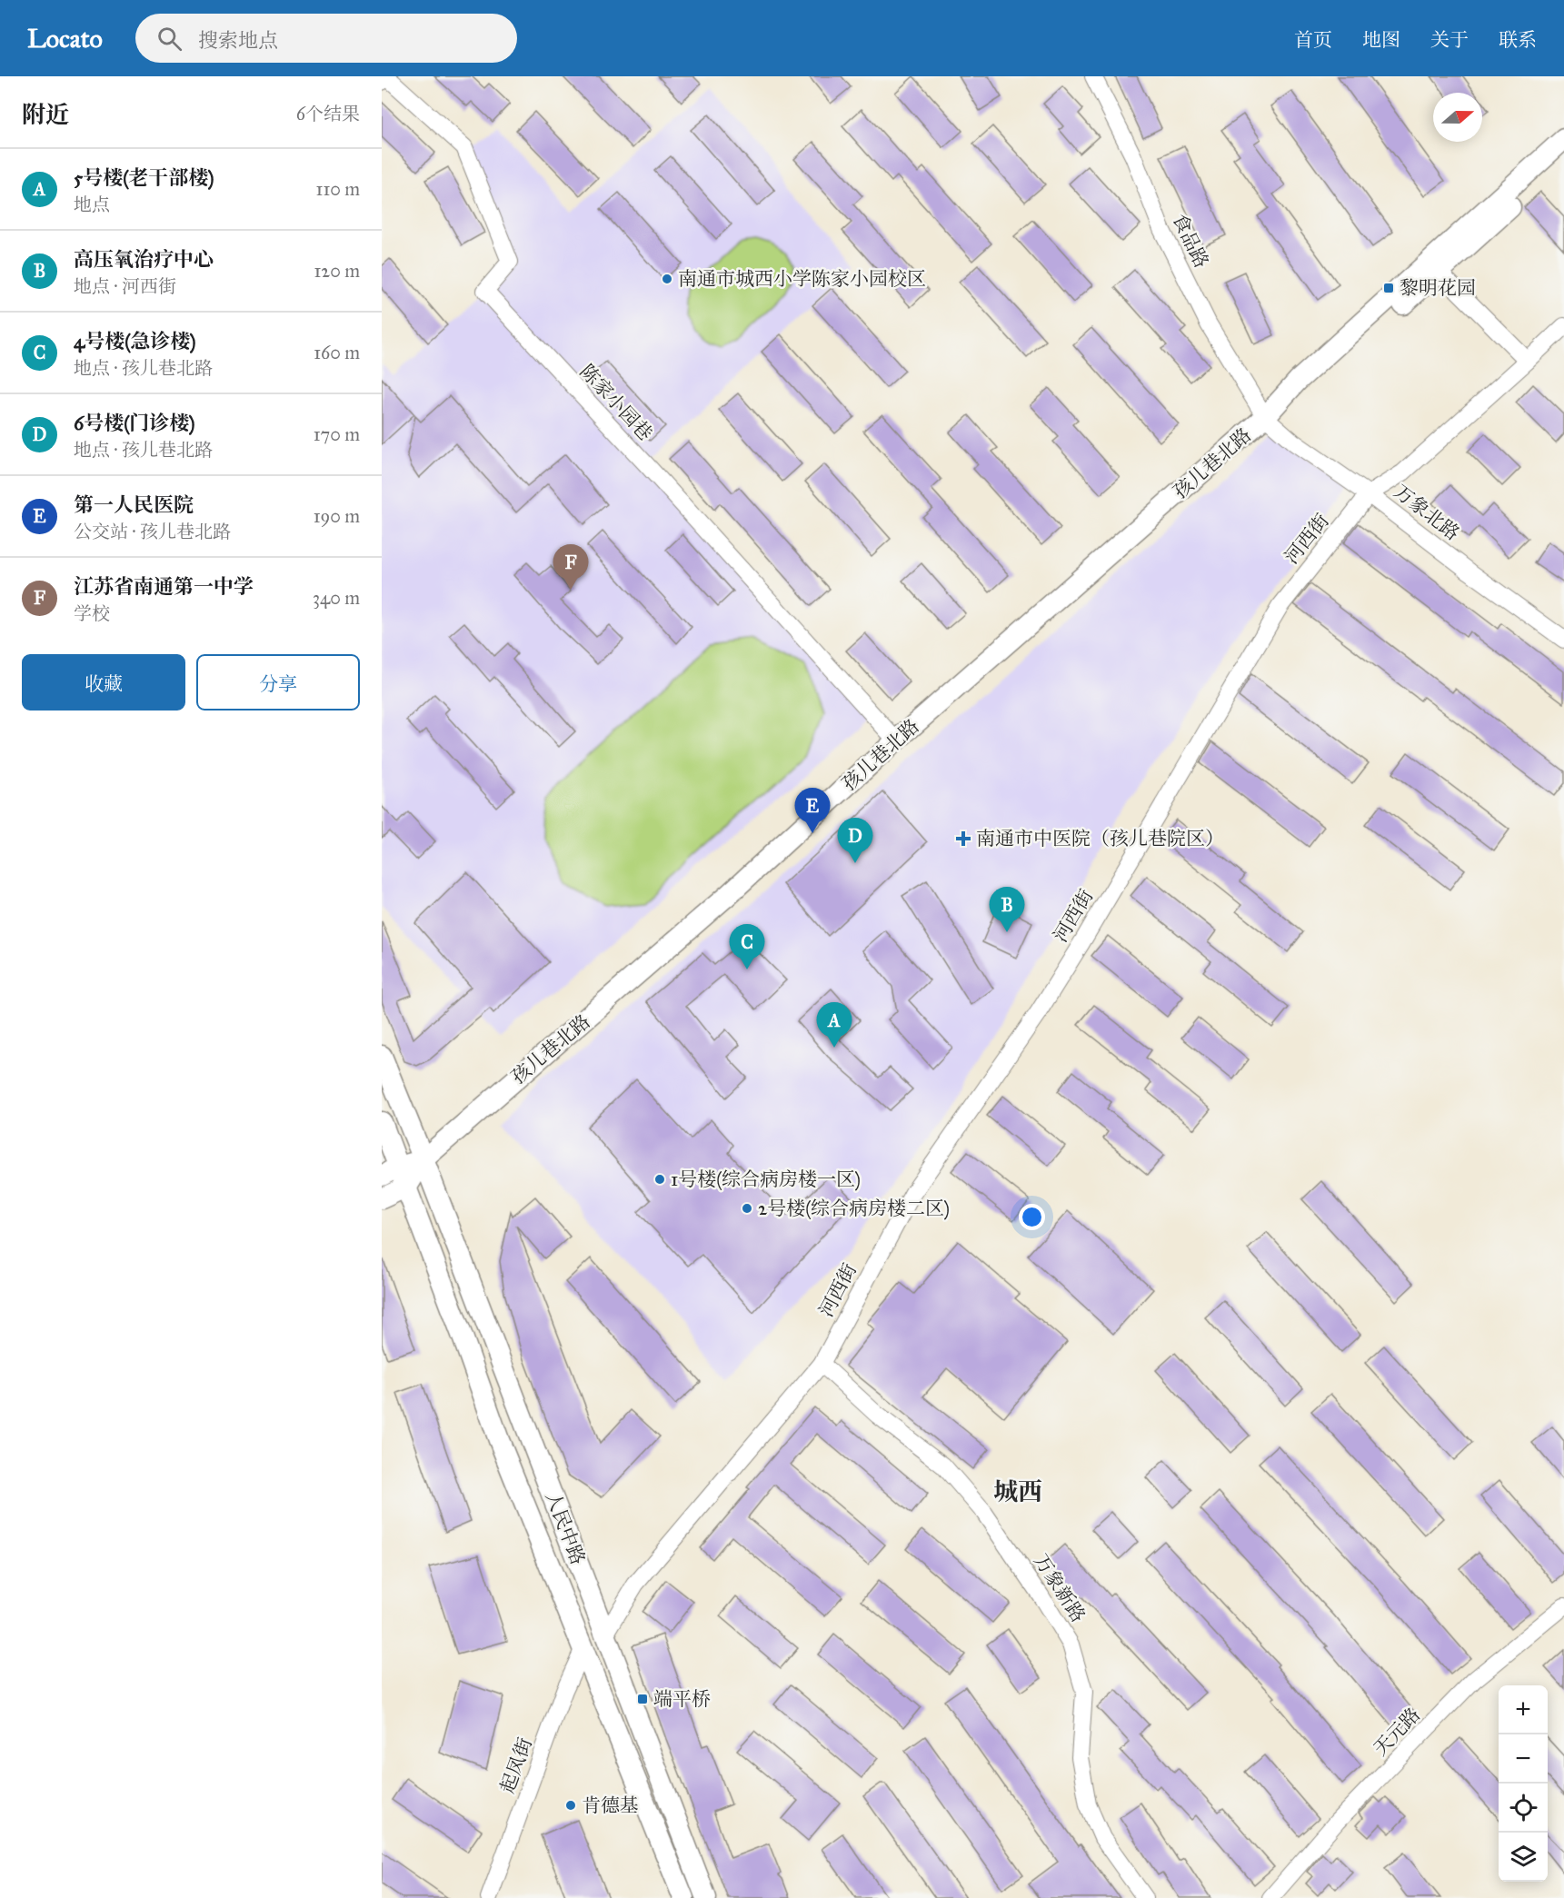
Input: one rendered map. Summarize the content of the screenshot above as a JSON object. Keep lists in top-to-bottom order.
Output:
{
  "streets": {
    "main road": ["孩儿巷北路", "人民中路"],
    "street": [
      "食品路",
      "陈家小园巷",
      "万象北路",
      "河西街",
      "万象新路",
      "天元路",
      "起凤街"
    ]
  },
  "crossings": [
    ["食品路", "孩儿巷北路"],
    ["食品路", "万象北路"],
    ["陈家小园巷", "孩儿巷北路"],
    ["孩儿巷北路", "万象北路"],
    ["孩儿巷北路", "人民中路"],
    ["万象北路", "河西街"],
    ["河西街", "人民中路"],
    ["河西街", "万象新路"],
    ["人民中路", "起凤街"]
  ],
  "districts": ["城西"],
  "places": {
    "other": [
      "南通市城西小学陈家小园校区",
      "1号楼(综合病房楼一区)",
      "2号楼(综合病房楼二区)",
      "肯德基"
    ],
    "transit": ["黎明花园", "端平桥"],
    "health": ["南通市中医院（孩儿巷院区）"]
  },
  "north": "right",
  "page": {
    "header": "Locato",
    "search": "搜索地点",
    "nav": [
      "首页",
      "地图",
      "关于",
      "联系"
    ],
    "heading": ["附近", "6个结果"],
    "list": [
      {
        "mark": "A",
        "name": "5号楼(老干部楼)",
        "note": "地点",
        "value": "110 m"
      },
      {
        "mark": "B",
        "name": "高压氧治疗中心",
        "note": "地点 · 河西街",
        "value": "120 m"
      },
      {
        "mark": "C",
        "name": "4号楼(急诊楼)",
        "note": "地点 · 孩儿巷北路",
        "value": "160 m"
      },
      {
        "mark": "D",
        "name": "6号楼(门诊楼)",
        "note": "地点 · 孩儿巷北路",
        "value": "170 m"
      },
      {
        "mark": "E",
        "name": "第一人民医院",
        "note": "公交站 · 孩儿巷北路",
        "value": "190 m"
      },
      {
        "mark": "F",
        "name": "江苏省南通第一中学",
        "note": "学校",
        "value": "340 m"
      }
    ],
    "pins": [
      "F",
      "E",
      "D",
      "B",
      "C",
      "A"
    ],
    "buttons": ["收藏", "分享"],
    "map_buttons": ["+", "−"]
  }
}
